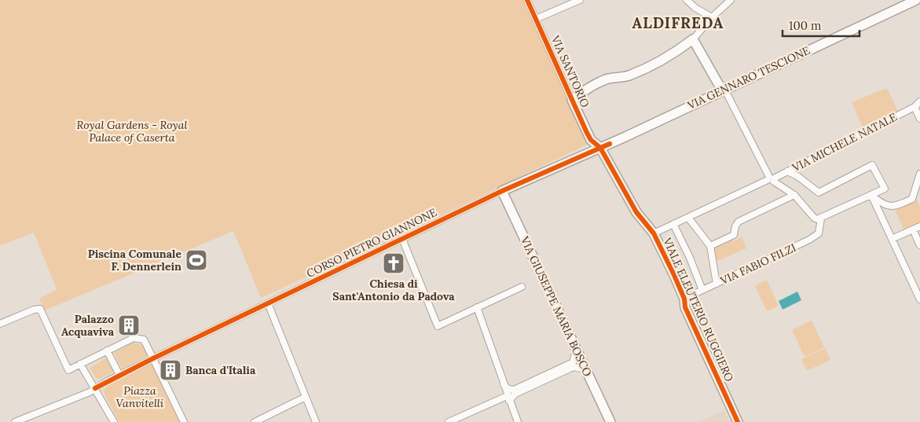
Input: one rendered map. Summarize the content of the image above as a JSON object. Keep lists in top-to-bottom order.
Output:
{
  "streets": {
    "street": [
      "VIA SANTORIO",
      "VIA GENNARO TESCIONE",
      "VIA MICHELE NATALE",
      "CORSO PIETRO GIANNONE",
      "VIA FABIO FILZI",
      "VIA GIUSEPPE MARIA BOSCO",
      "VIALE ELEUTERIO RUGGIERO"
    ]
  },
  "crossings": [
    ["VIA SANTORIO", "VIA GENNARO TESCIONE"],
    ["VIA SANTORIO", "CORSO PIETRO GIANNONE"],
    ["VIA SANTORIO", "VIALE ELEUTERIO RUGGIERO"],
    ["VIA GENNARO TESCIONE", "CORSO PIETRO GIANNONE"],
    ["VIA GENNARO TESCIONE", "VIALE ELEUTERIO RUGGIERO"],
    ["VIA MICHELE NATALE", "VIALE ELEUTERIO RUGGIERO"],
    ["CORSO PIETRO GIANNONE", "VIA GIUSEPPE MARIA BOSCO"],
    ["CORSO PIETRO GIANNONE", "VIALE ELEUTERIO RUGGIERO"],
    ["VIA FABIO FILZI", "VIALE ELEUTERIO RUGGIERO"]
  ],
  "districts": ["ALDIFREDA"],
  "parks": ["Royal Gardens - Royal Palace of Caserta", "Piazza Vanvitelli"],
  "places": {
    "sports": ["Piscina Comunale F. Dennerlein"],
    "church": ["Chiesa di Sant'Antonio da Padova"],
    "building": ["Palazzo Acquaviva", "Banca d'Italia"]
  },
  "scale_bar": "100 m"
}
